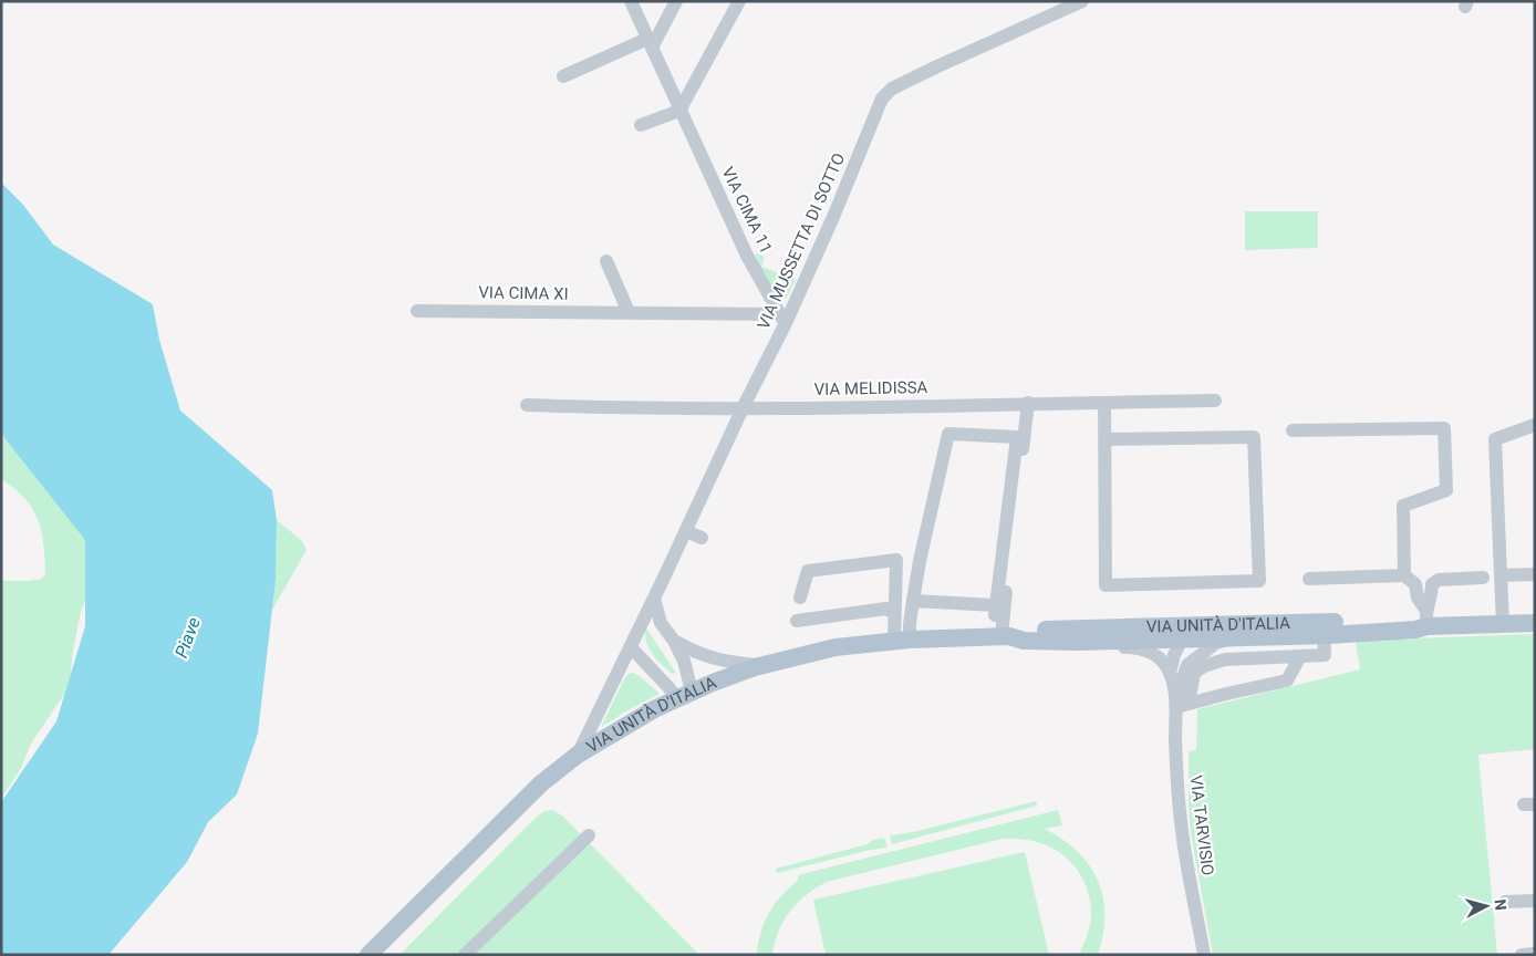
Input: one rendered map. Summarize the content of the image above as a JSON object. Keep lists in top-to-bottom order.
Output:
{
  "streets": {
    "main road": ["VIA UNITÀ D'ITALIA"],
    "street": [
      "VIA CIMA 11",
      "VIA MUSSETTA DI SOTTO",
      "VIA CIMA XI",
      "VIA MELIDISSA",
      "VIA TARVISIO"
    ]
  },
  "crossings": [
    ["VIA CIMA 11", "VIA MUSSETTA DI SOTTO"],
    ["VIA CIMA 11", "VIA CIMA XI"],
    ["VIA MUSSETTA DI SOTTO", "VIA CIMA XI"],
    ["VIA MUSSETTA DI SOTTO", "VIA MELIDISSA"],
    ["VIA MUSSETTA DI SOTTO", "VIA UNITÀ D'ITALIA"],
    ["VIA UNITÀ D'ITALIA", "VIA TARVISIO"]
  ],
  "water": ["Piave"],
  "north": "right"
}
